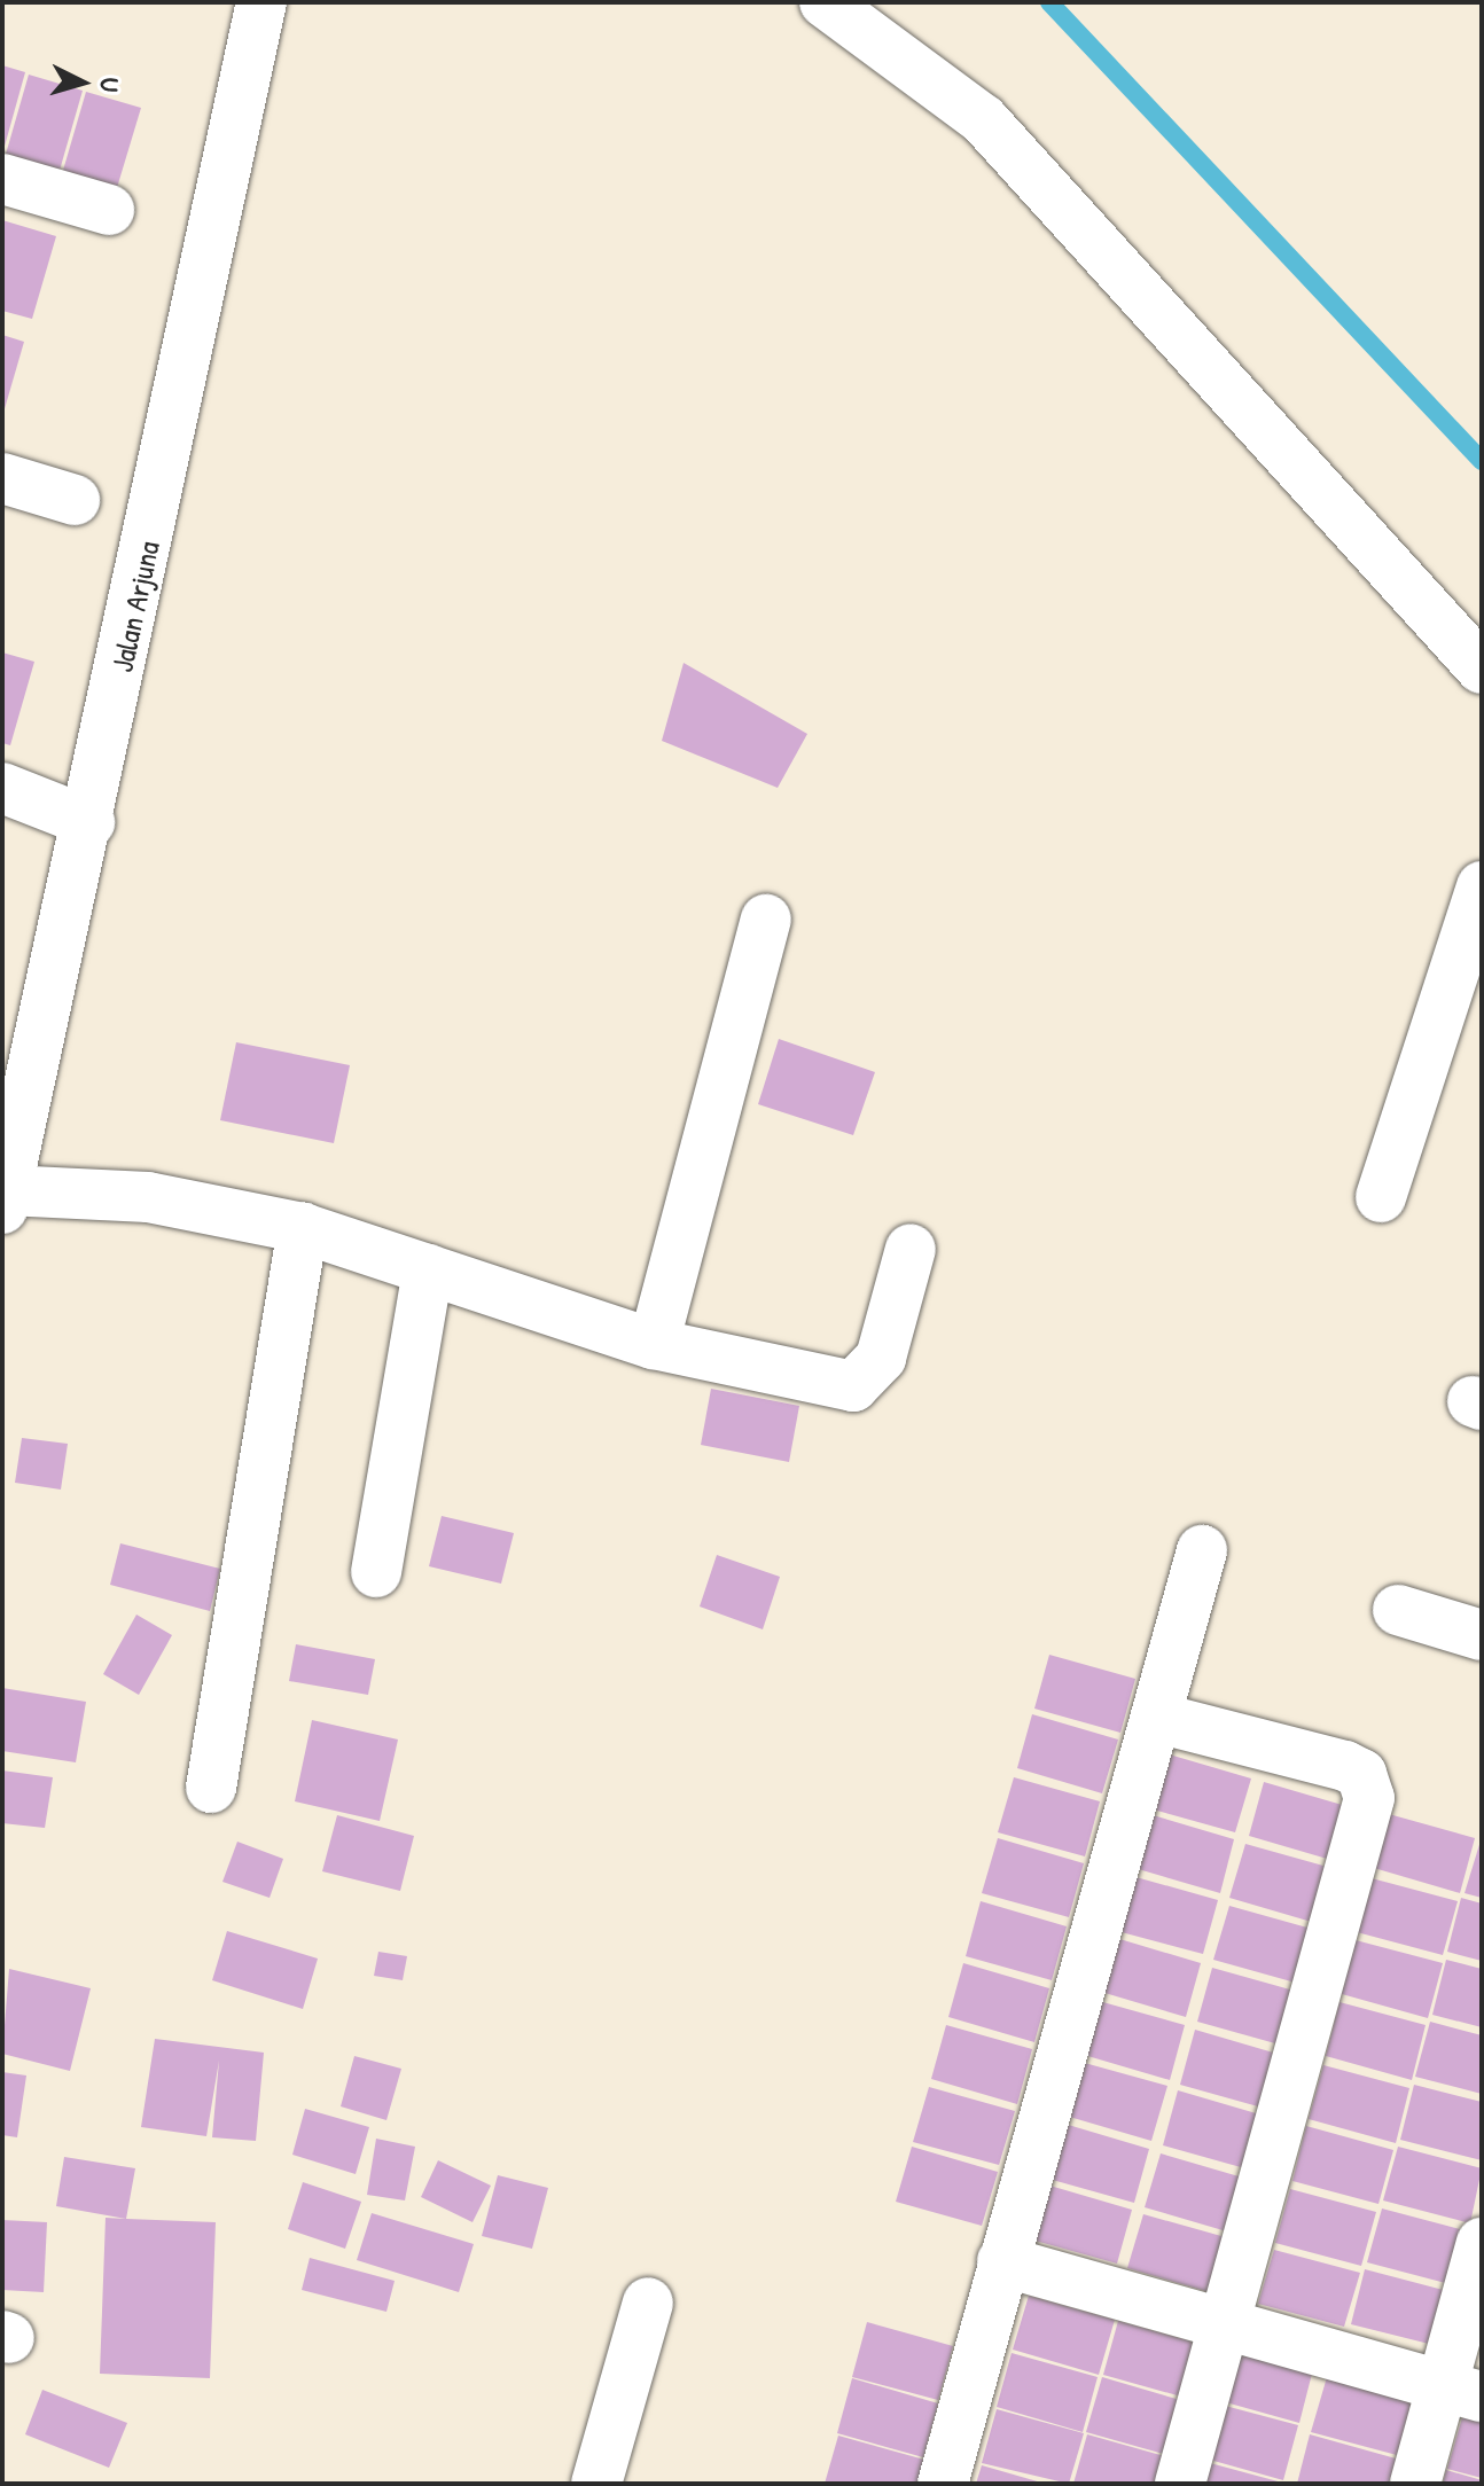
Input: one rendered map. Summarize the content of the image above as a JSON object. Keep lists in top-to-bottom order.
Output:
{
  "streets": {
    "street": ["Jalan Arjuna"]
  },
  "north": "right"
}
